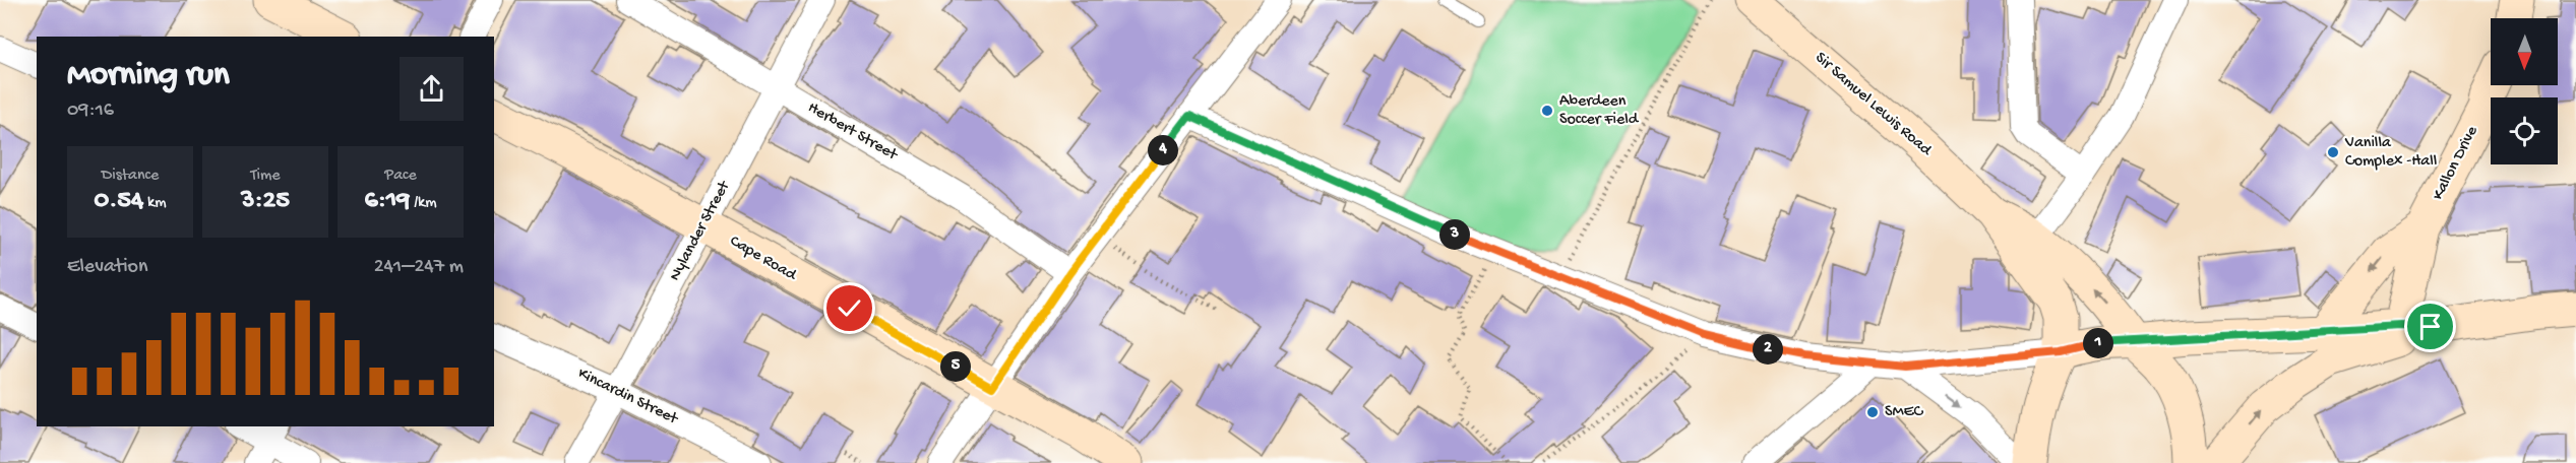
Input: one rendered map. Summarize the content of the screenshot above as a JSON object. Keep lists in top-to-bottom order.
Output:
{
  "streets": {
    "main road": ["Sir Samuel Lewis Road", "Kallon Drive", "Cape Road"],
    "street": ["Herbert Street", "Nylander Street", "Kincardin Street"]
  },
  "crossings": [
    ["Herbert Street", "Nylander Street"],
    ["Nylander Street", "Cape Road"],
    ["Nylander Street", "Kincardin Street"]
  ],
  "places": ["Aberdeen Soccer Field", "Vanilla Complex -Hall", "SMEC"],
  "north": "bottom",
  "page": {
    "heading": ["Morning run", "09:16"],
    "pins": [
      "4",
      "3",
      "1",
      "2",
      "5"
    ],
    "stats": [
      ["Distance", "0.54 km"],
      ["Time", "3:25"],
      ["Pace", "6:19 /km"]
    ],
    "chart": ["Elevation", "241–247 m"]
  }
}
